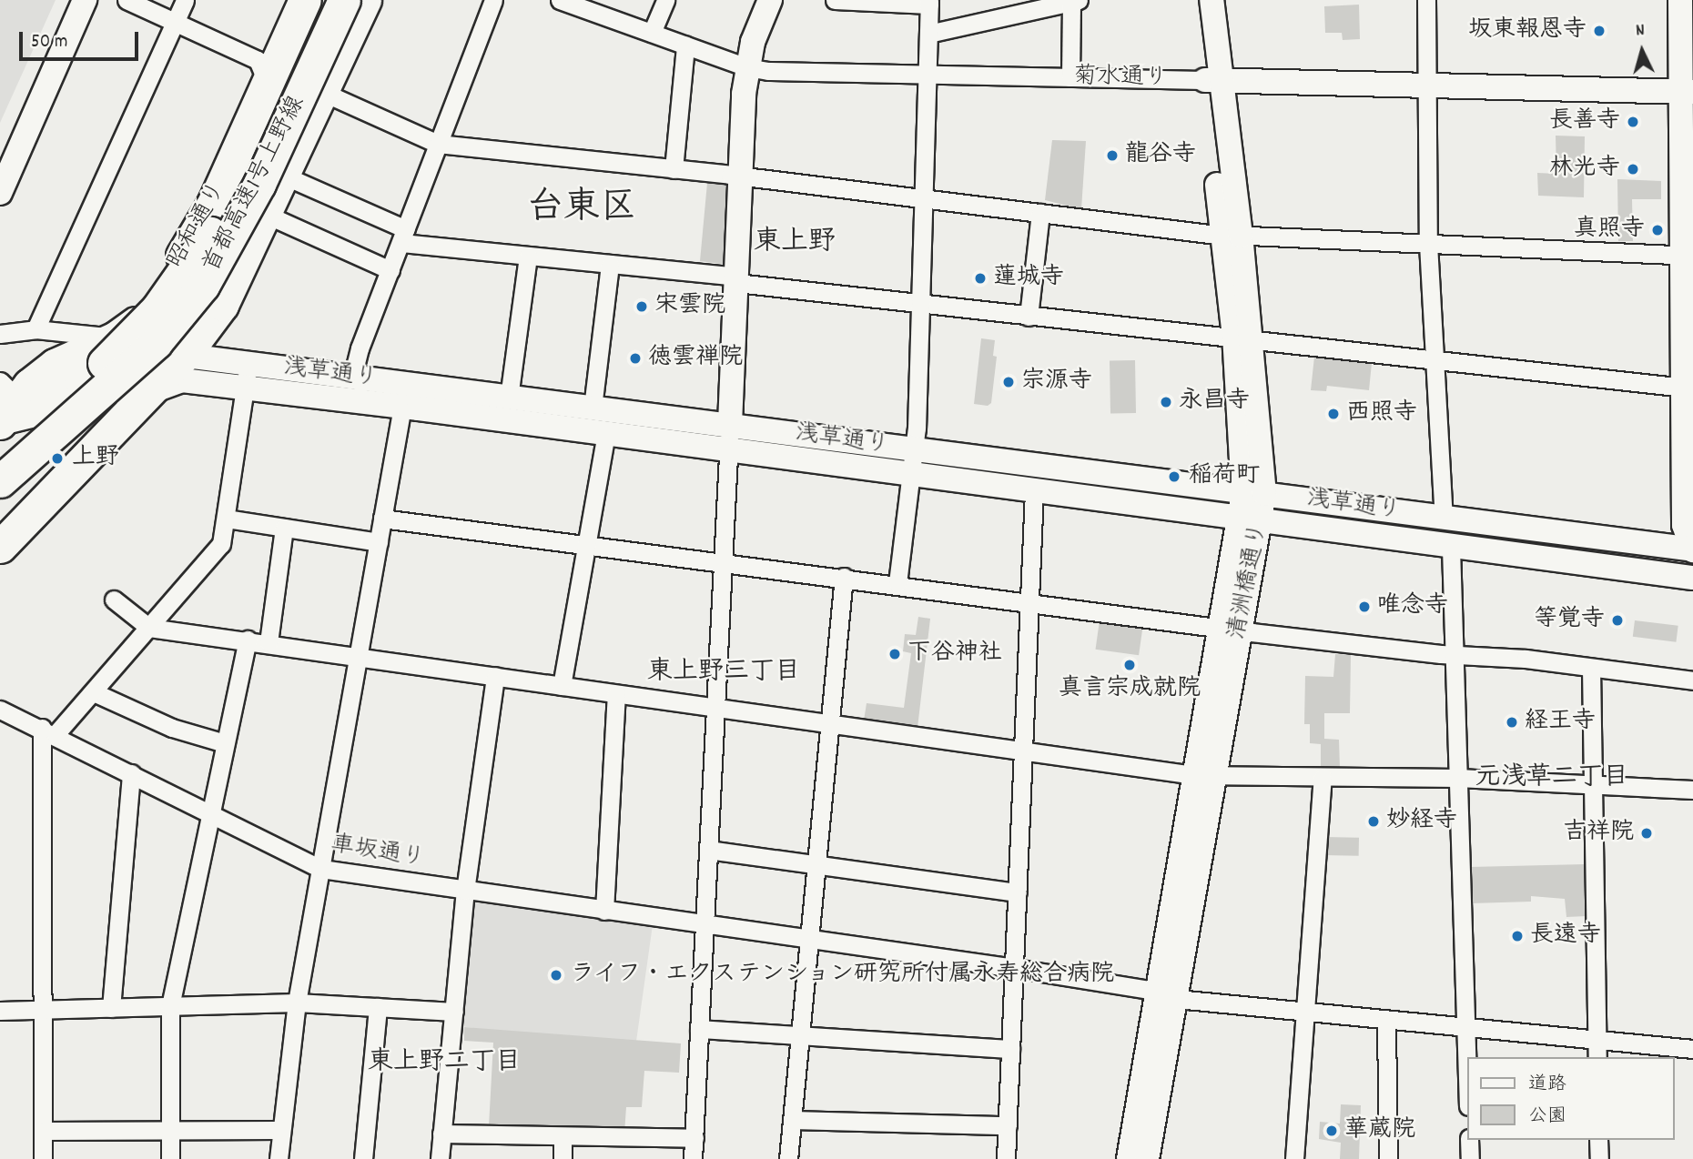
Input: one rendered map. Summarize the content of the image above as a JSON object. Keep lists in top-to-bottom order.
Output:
{
  "streets": {
    "highway": ["首都高速1号上野線", "昭和通り"],
    "main road": ["菊水通り", "浅草通り", "清洲橋通り"],
    "street": ["車坂通り"]
  },
  "crossings": [
    ["菊水通り", "清洲橋通り"],
    ["昭和通り", "浅草通り"],
    ["浅草通り", "清洲橋通り"],
    ["清洲橋通り", "車坂通り"]
  ],
  "districts": [
    "台東区",
    "東上野",
    "東上野三丁目",
    "元浅草二丁目",
    "東上野二丁目"
  ],
  "places": [
    "坂東報恩寺",
    "長善寺",
    "龍谷寺",
    "林光寺",
    "真照寺",
    "蓮城寺",
    "宋雲院",
    "徳雲禅院",
    "宗源寺",
    "永昌寺",
    "西照寺",
    "上野",
    "稲荷町",
    "唯念寺",
    "等覚寺",
    "下谷神社",
    "真言宗成就院",
    "経王寺",
    "妙経寺",
    "吉祥院",
    "長遠寺",
    "ライフ・エクステンション研究所付属永寿総合病院",
    "華蔵院"
  ],
  "legend": ["道路", "公園"],
  "scale_bar": "50 m",
  "north": "top"
}
